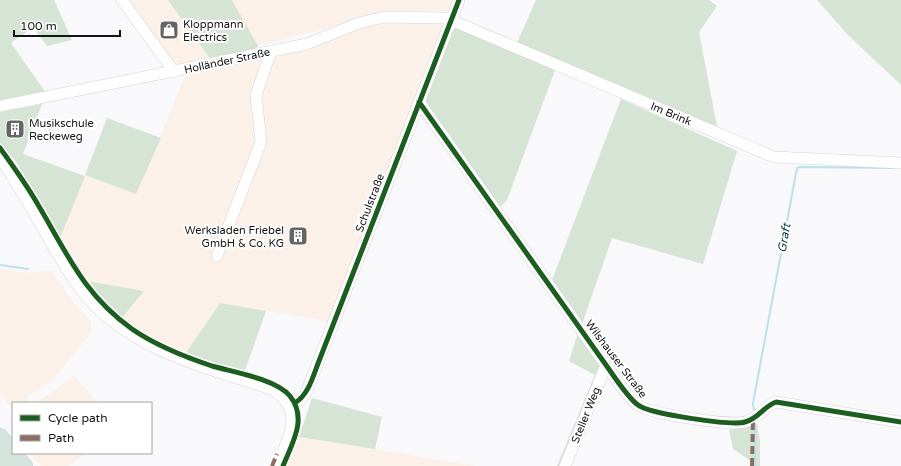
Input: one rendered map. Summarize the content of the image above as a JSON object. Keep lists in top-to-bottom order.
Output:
{
  "streets": {
    "street": [
      "Holländer Straße",
      "Im Brink",
      "Schulstraße",
      "Wilshauser Straße",
      "Steller Weg"
    ]
  },
  "crossings": [
    ["Holländer Straße", "Im Brink"],
    ["Holländer Straße", "Schulstraße"],
    ["Im Brink", "Schulstraße"],
    ["Schulstraße", "Wilshauser Straße"],
    ["Wilshauser Straße", "Steller Weg"]
  ],
  "water": ["Graft"],
  "places": {
    "shop": ["Kloppmann Electrics"],
    "building": ["Musikschule Reckeweg", "Werksladen Friebel GmbH & Co. KG"]
  },
  "legend": ["Cycle path", "Path"],
  "scale_bar": "100 m"
}
